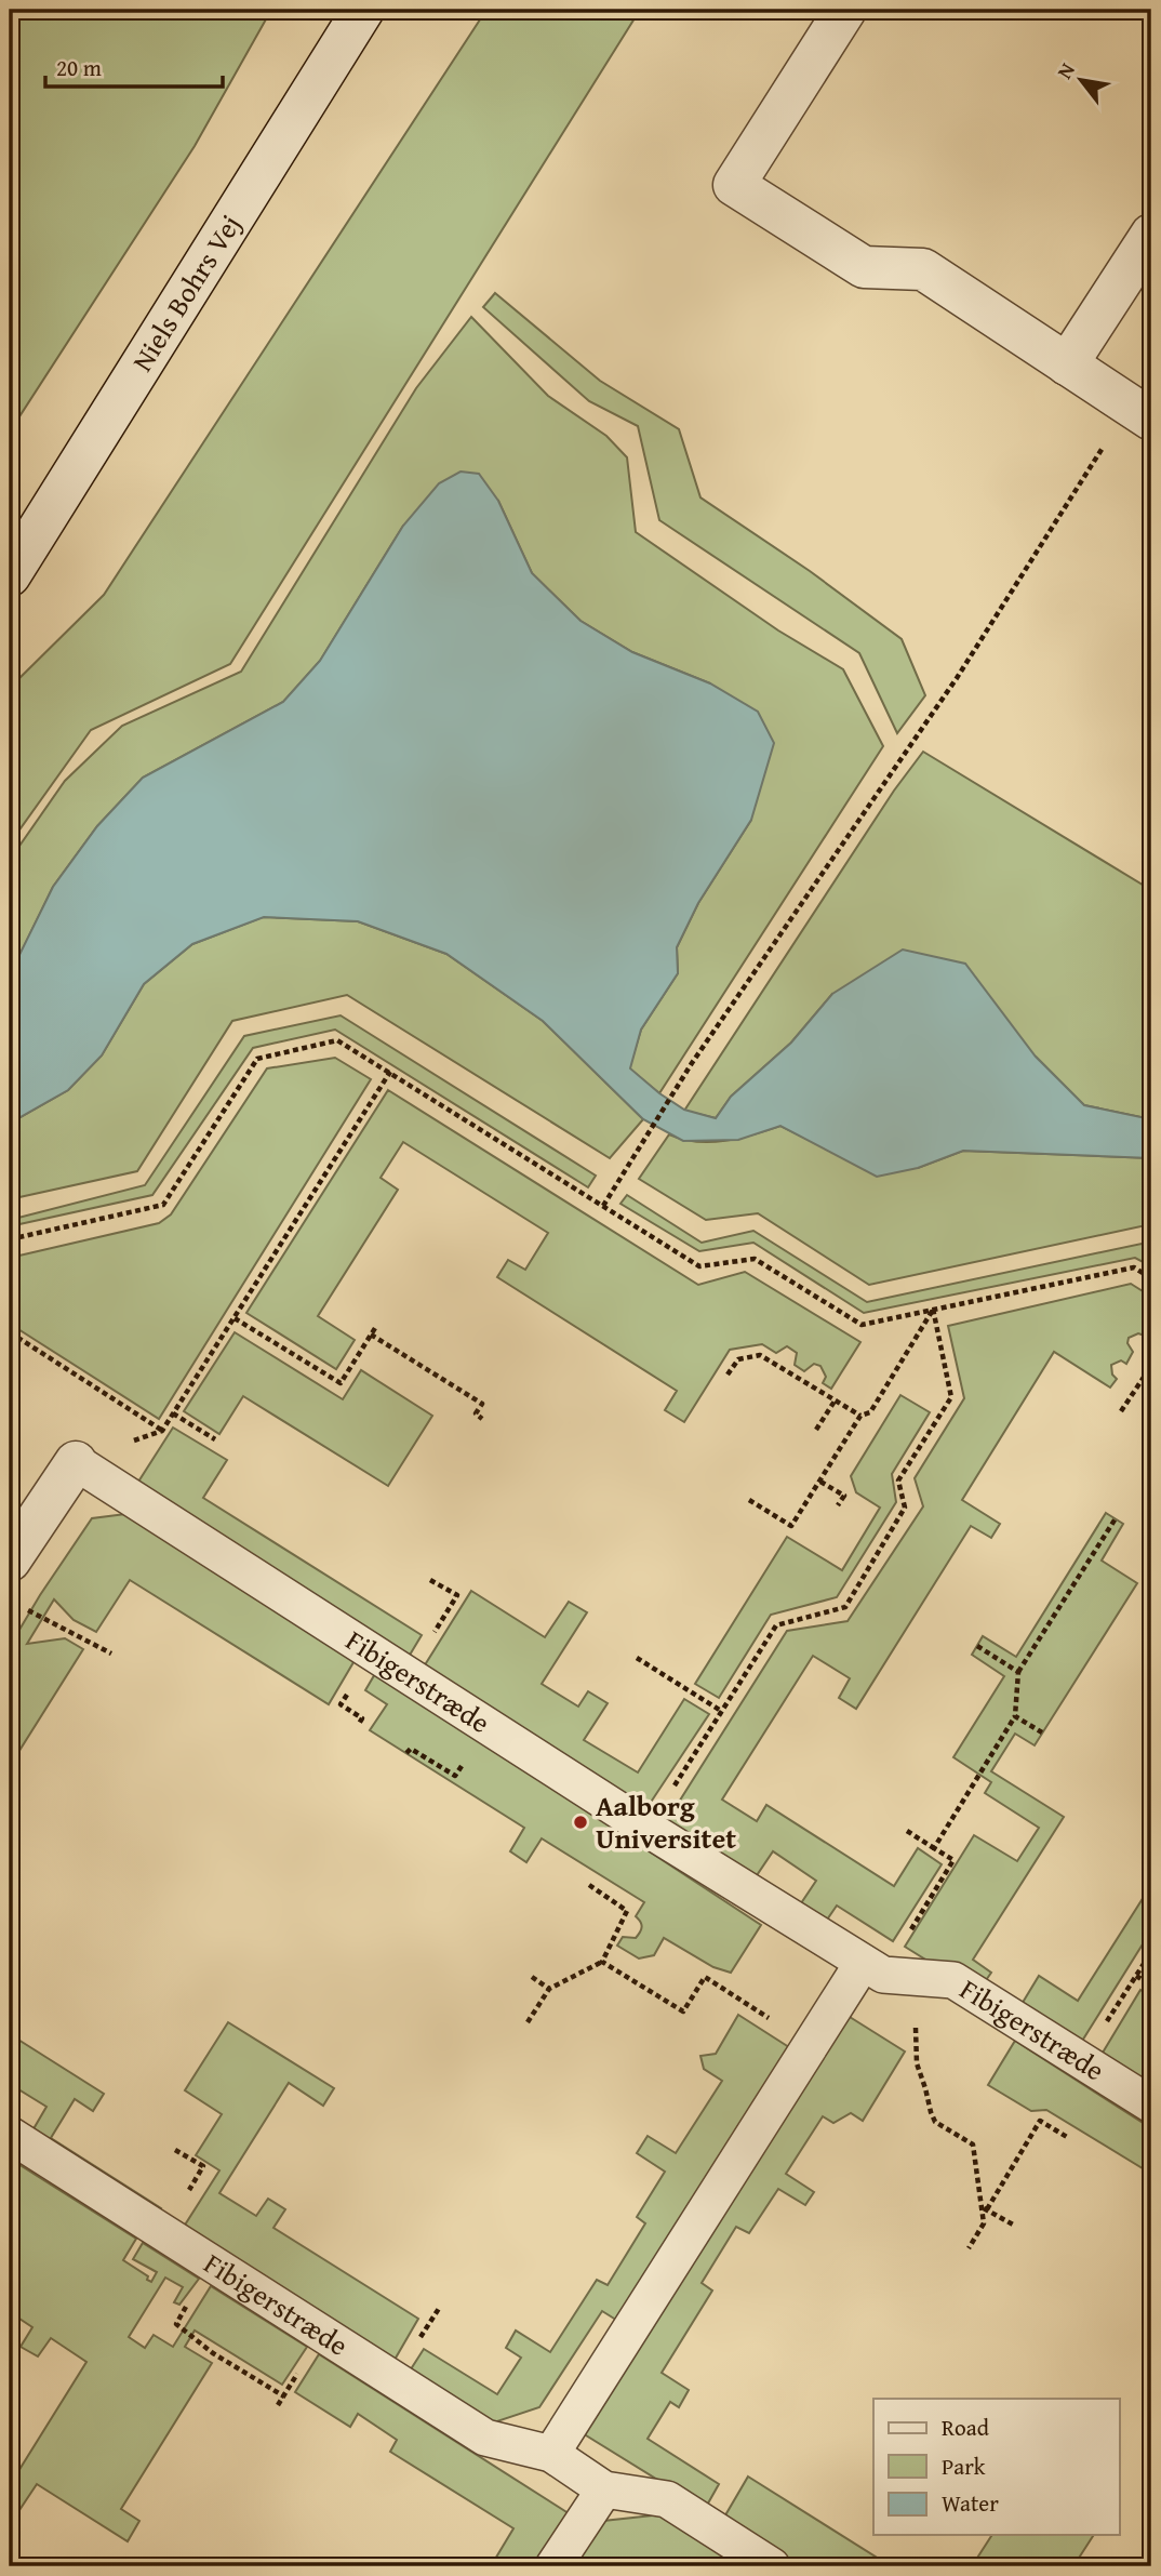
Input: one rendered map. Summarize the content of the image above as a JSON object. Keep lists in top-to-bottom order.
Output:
{
  "streets": {
    "street": ["Niels Bohrs Vej"],
    "lane": ["Fibigerstræde"]
  },
  "places": ["Aalborg Universitet"],
  "legend": ["Road", "Park", "Water"],
  "scale_bar": "20 m",
  "north": "top left"
}
